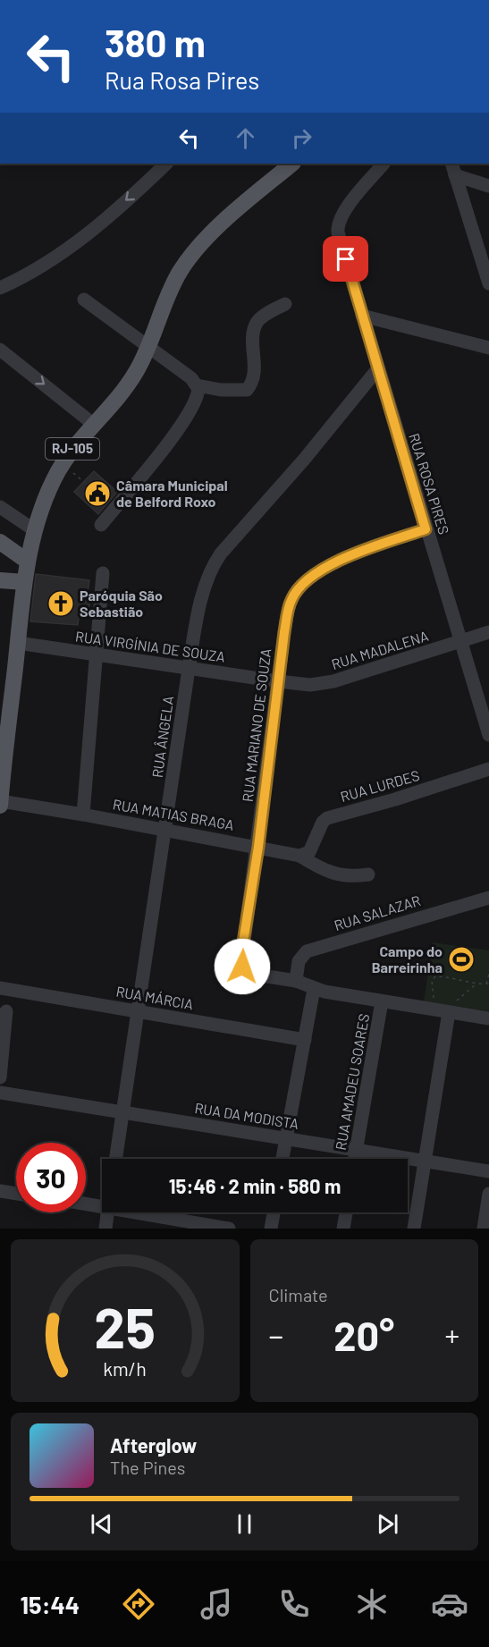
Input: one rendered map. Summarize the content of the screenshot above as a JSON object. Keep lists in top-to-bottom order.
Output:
{
  "streets": {
    "main road": ["RJ-105"],
    "street": [
      "RUA ROSA PIRES",
      "RUA VIRGÍNIA DE SOUZA",
      "RUA MADALENA",
      "RUA MARIANO DE SOUZA",
      "RUA ÂNGELA",
      "RUA LURDES",
      "RUA MATIAS BRAGA",
      "RUA SALAZAR",
      "RUA MÁRCIA",
      "RUA AMADEU SOARES",
      "RUA DA MODISTA"
    ]
  },
  "crossings": [
    ["RJ-105", "RUA VIRGÍNIA DE SOUZA"],
    ["RJ-105", "RUA MATIAS BRAGA"],
    ["RUA ROSA PIRES", "RUA MADALENA"],
    ["RUA ROSA PIRES", "RUA MARIANO DE SOUZA"],
    ["RUA ROSA PIRES", "RUA ÂNGELA"],
    ["RUA VIRGÍNIA DE SOUZA", "RUA MADALENA"],
    ["RUA VIRGÍNIA DE SOUZA", "RUA MARIANO DE SOUZA"],
    ["RUA VIRGÍNIA DE SOUZA", "RUA ÂNGELA"],
    ["RUA MADALENA", "RUA MARIANO DE SOUZA"],
    ["RUA MARIANO DE SOUZA", "RUA MATIAS BRAGA"],
    ["RUA MARIANO DE SOUZA", "RUA SALAZAR"],
    ["RUA ÂNGELA", "RUA MATIAS BRAGA"],
    ["RUA ÂNGELA", "RUA MÁRCIA"],
    ["RUA ÂNGELA", "RUA DA MODISTA"],
    ["RUA LURDES", "RUA MATIAS BRAGA"],
    ["RUA AMADEU SOARES", "RUA DA MODISTA"]
  ],
  "places": {
    "public building": ["Câmara Municipal de Belford Roxo"],
    "church": ["Paróquia São Sebastião"],
    "sports": ["Campo do Barreirinha"]
  },
  "page": {
    "turn": ["380 m", "Rua Rosa Pires"],
    "limit": "30",
    "trip": "15:46 · 2 min · 580 m",
    "tile": "Climate",
    "heat": ["−", "20°", "+"],
    "song": ["Afterglow", "The Pines"],
    "tabs": "15:44",
    "gauge": ["25", "km/h"]
  }
}
